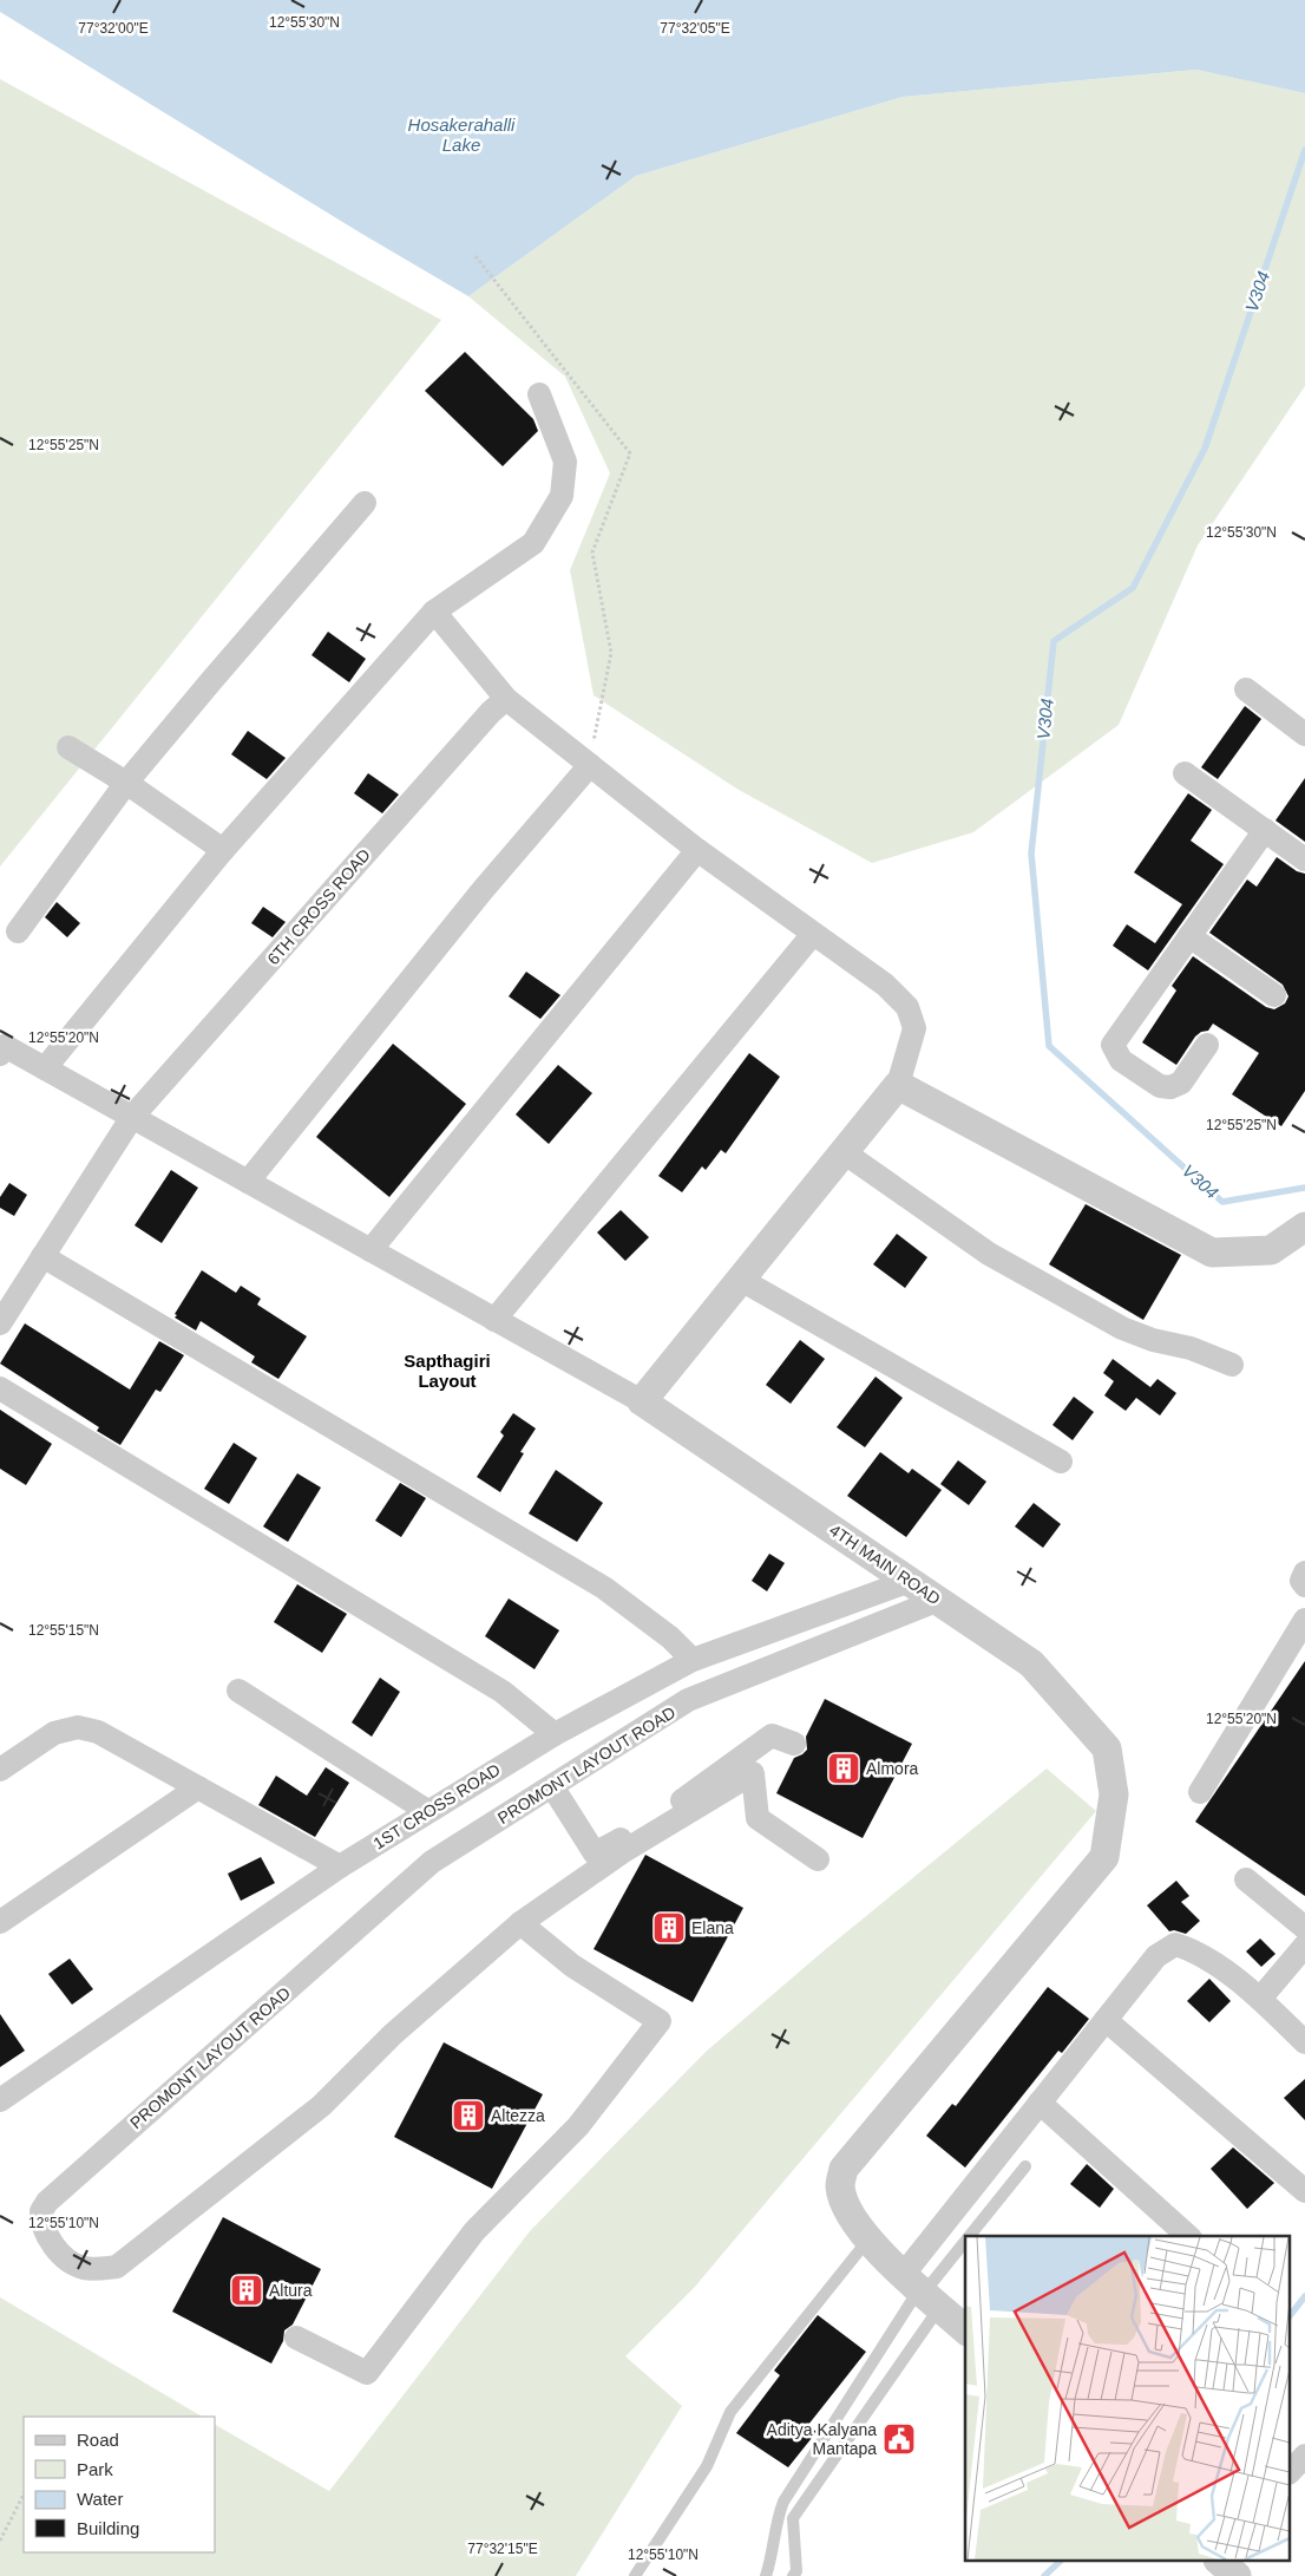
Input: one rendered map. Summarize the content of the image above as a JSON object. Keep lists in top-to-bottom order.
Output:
{
  "streets": {
    "street": [
      "6TH CROSS ROAD",
      "4TH MAIN ROAD",
      "PROMONT LAYOUT ROAD",
      "1ST CROSS ROAD"
    ]
  },
  "crossings": [
    ["4TH MAIN ROAD", "PROMONT LAYOUT ROAD"],
    ["4TH MAIN ROAD", "1ST CROSS ROAD"]
  ],
  "districts": ["Sapthagiri Layout"],
  "water": ["Hosakerahalli Lake", "V304"],
  "places": {
    "building": [
      "Almora",
      "Elana",
      "Altezza",
      "Altura"
    ],
    "public building": ["Aditya Kalyana Mantapa"]
  },
  "legend": [
    "Road",
    "Park",
    "Water",
    "Building"
  ],
  "coordinates": [
    "12°55'30\"N",
    "77°32'00\"E",
    "77°32'05\"E",
    "12°55'25\"N",
    "12°55'20\"N",
    "12°55'15\"N",
    "12°55'10\"N",
    "77°32'15\"E"
  ]
}
